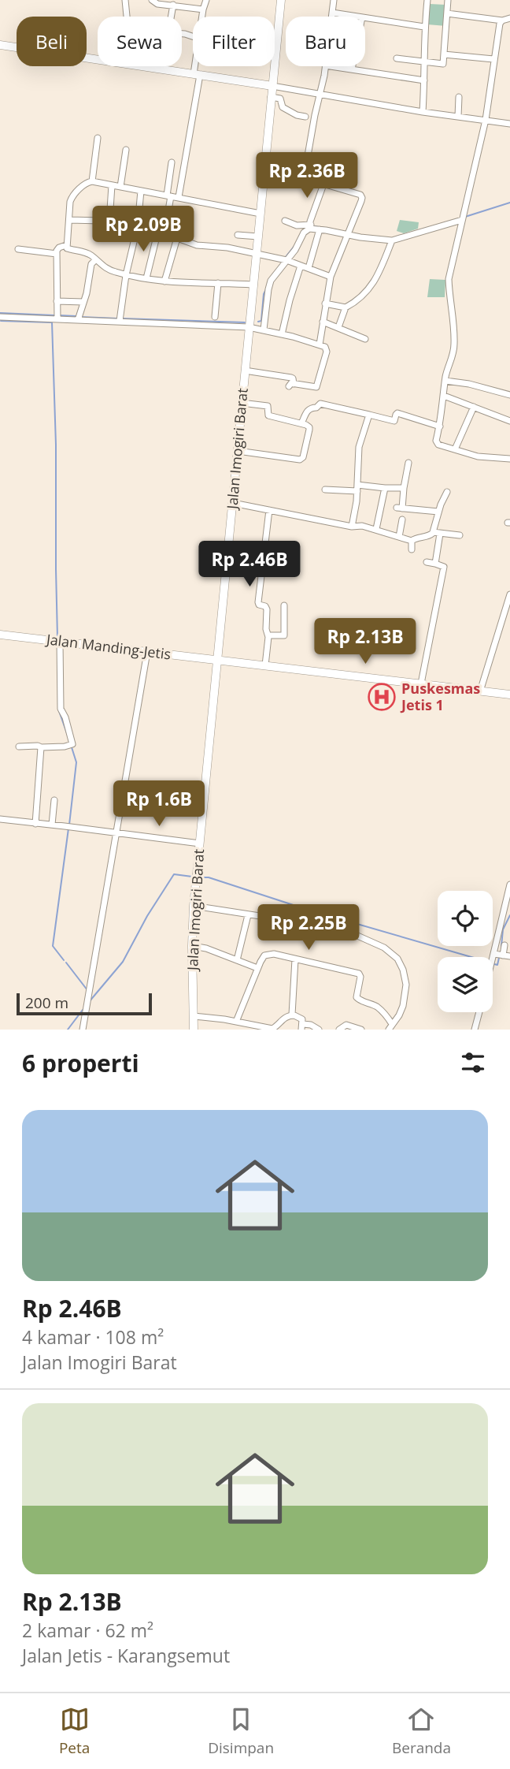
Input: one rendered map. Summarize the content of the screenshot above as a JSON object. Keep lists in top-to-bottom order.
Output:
{
  "streets": {
    "main road": ["Jalan Imogiri Barat", "Jalan Manding-Jetis"]
  },
  "crossings": [
    ["Jalan Imogiri Barat", "Jalan Manding-Jetis"]
  ],
  "places": {
    "hospital": ["Puskesmas Jetis 1"]
  },
  "scale_bar": "200 m",
  "page": {
    "chip": [
      "Beli",
      "Sewa",
      "Filter",
      "Baru"
    ],
    "price": [
      "Rp 2.36B",
      "Rp 2.09B",
      "Rp 2.46B",
      "Rp 2.13B",
      "Rp 1.6B",
      "Rp 2.25B"
    ],
    "scale": "200 m",
    "heading": "6 properti",
    "list": [
      {
        "name": "Rp 2.46B",
        "note": "4 kamar · 108 m² · Jalan Imogiri Barat"
      },
      {
        "name": "Rp 2.13B",
        "note": "2 kamar · 62 m² · Jalan Jetis - Karangsemut"
      }
    ],
    "tabs": ["Peta", "Disimpan", "Beranda"]
  }
}
